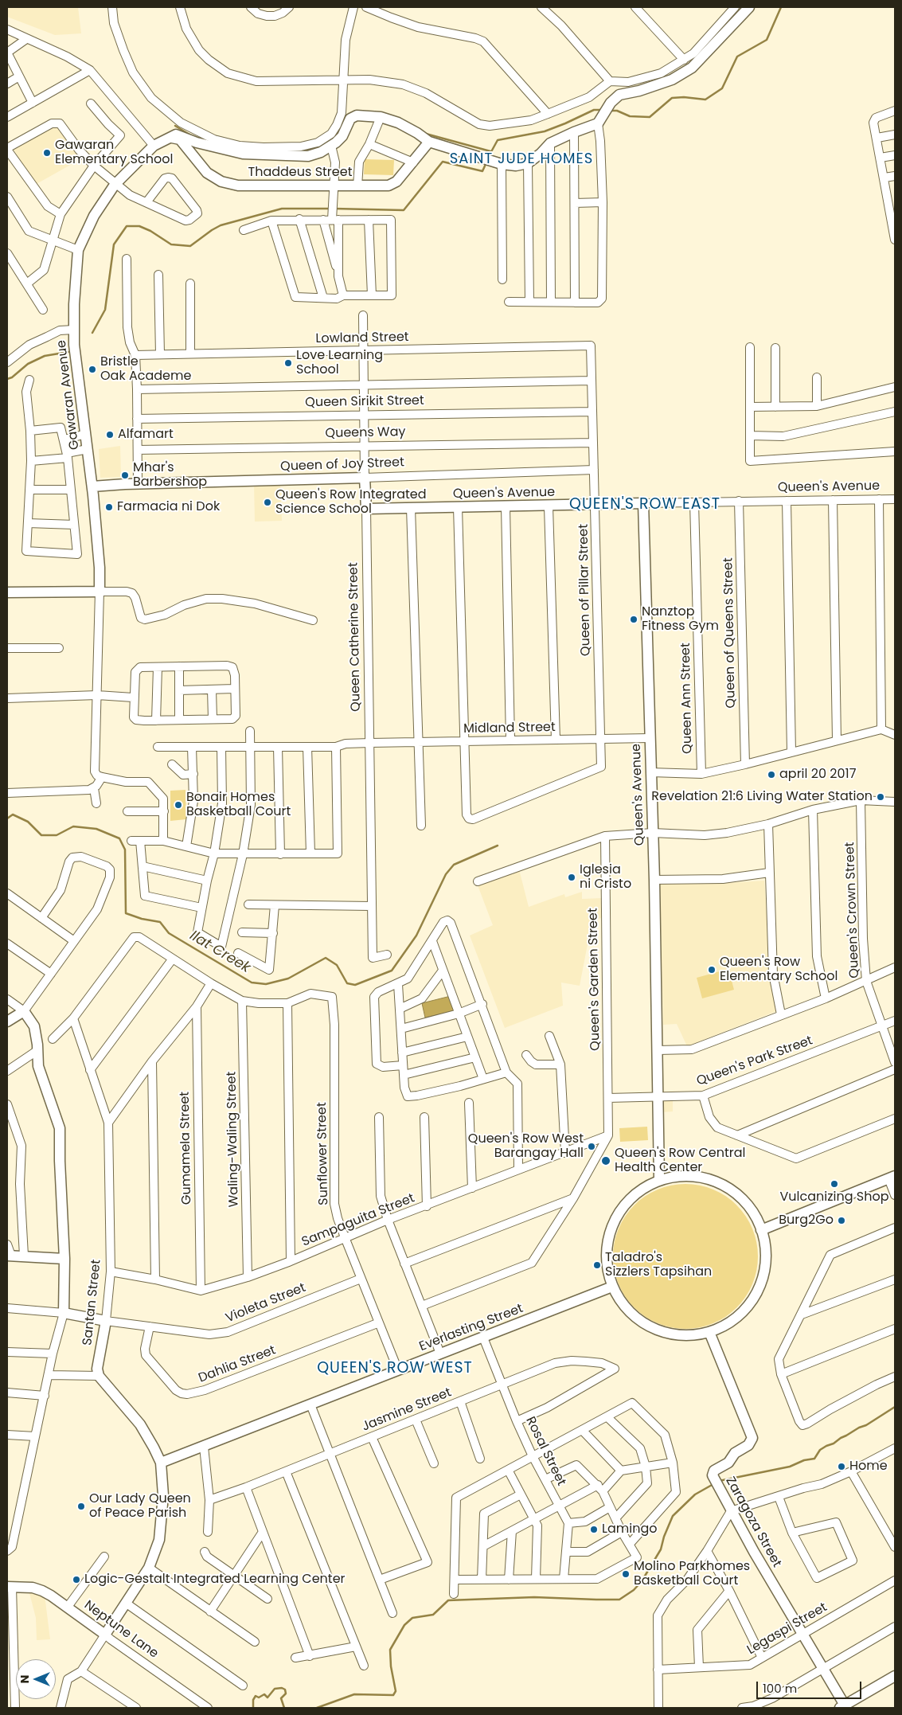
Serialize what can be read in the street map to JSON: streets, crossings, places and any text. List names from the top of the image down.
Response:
{
  "streets": {
    "street": [
      "Thaddeus Street",
      "Lowland Street",
      "Gawaran Avenue",
      "Queen Sirikit Street",
      "Queens Way",
      "Queen of Joy Street",
      "Queen's Avenue",
      "Queen of Pillar Street",
      "Queen of Queens Street",
      "Queen Catherine Street",
      "Queen Ann Street",
      "Midland Street",
      "Queen's Crown Street",
      "Queen's Garden Street",
      "Queen's Park Street",
      "Waling-Waling Street",
      "Gumamela Street",
      "Sunflower Street",
      "Sampaguita Street",
      "Santan Street",
      "Violeta Street",
      "Everlasting Street",
      "Dahlia Street",
      "Jasmine Street",
      "Rosal Street",
      "Zaragoza Street",
      "Legaspi Street",
      "Neptune Lane"
    ]
  },
  "crossings": [
    ["Thaddeus Street", "Gawaran Avenue"],
    ["Lowland Street", "Queen of Pillar Street"],
    ["Lowland Street", "Queen Catherine Street"],
    ["Gawaran Avenue", "Queen of Joy Street"],
    ["Queen Sirikit Street", "Queen of Pillar Street"],
    ["Queen Sirikit Street", "Queen Catherine Street"],
    ["Queens Way", "Queen of Pillar Street"],
    ["Queens Way", "Queen Catherine Street"],
    ["Queen of Joy Street", "Queen of Pillar Street"],
    ["Queen of Joy Street", "Queen Catherine Street"],
    ["Queen's Avenue", "Queen of Pillar Street"],
    ["Queen's Avenue", "Queen of Queens Street"],
    ["Queen's Avenue", "Queen Catherine Street"],
    ["Queen's Avenue", "Queen Ann Street"],
    ["Queen's Avenue", "Midland Street"],
    ["Queen's Avenue", "Queen's Park Street"],
    ["Queen of Pillar Street", "Midland Street"],
    ["Queen Catherine Street", "Midland Street"],
    ["Queen's Crown Street", "Queen's Park Street"],
    ["Queen's Garden Street", "Queen's Park Street"],
    ["Queen's Garden Street", "Sampaguita Street"],
    ["Waling-Waling Street", "Sampaguita Street"],
    ["Gumamela Street", "Sampaguita Street"],
    ["Sunflower Street", "Sampaguita Street"],
    ["Sunflower Street", "Violeta Street"],
    ["Sunflower Street", "Everlasting Street"],
    ["Sunflower Street", "Dahlia Street"],
    ["Sampaguita Street", "Santan Street"],
    ["Santan Street", "Violeta Street"],
    ["Violeta Street", "Dahlia Street"],
    ["Everlasting Street", "Rosal Street"],
    ["Jasmine Street", "Rosal Street"],
    ["Zaragoza Street", "Legaspi Street"]
  ],
  "districts": ["SAINT JUDE HOMES", "QUEEN'S ROW EAST", "QUEEN'S ROW WEST"],
  "water": ["Ilat Creek"],
  "places": [
    "Gawaran Elementary School",
    "Love Learning School",
    "Bristle Oak Academe",
    "Alfamart",
    "Mhar's Barbershop",
    "Queen's Row Integrated Science School",
    "Farmacia ni Dok",
    "Nanztop Fitness Gym",
    "april 20 2017",
    "Revelation 21:6 Living Water Station",
    "Bonair Homes Basketball Court",
    "Iglesia ni Cristo",
    "Queen's Row Elementary School",
    "Queen's Row West Barangay Hall",
    "Queen's Row Central Health Center",
    "Vulcanizing Shop",
    "Burg2Go",
    "Taladro's Sizzlers Tapsihan",
    "Home",
    "Our Lady Queen of Peace Parish",
    "Lamingo",
    "Molino Parkhomes Basketball Court",
    "Logic-Gestalt Integrated Learning Center"
  ],
  "scale_bar": "100 m",
  "north": "left"
}
